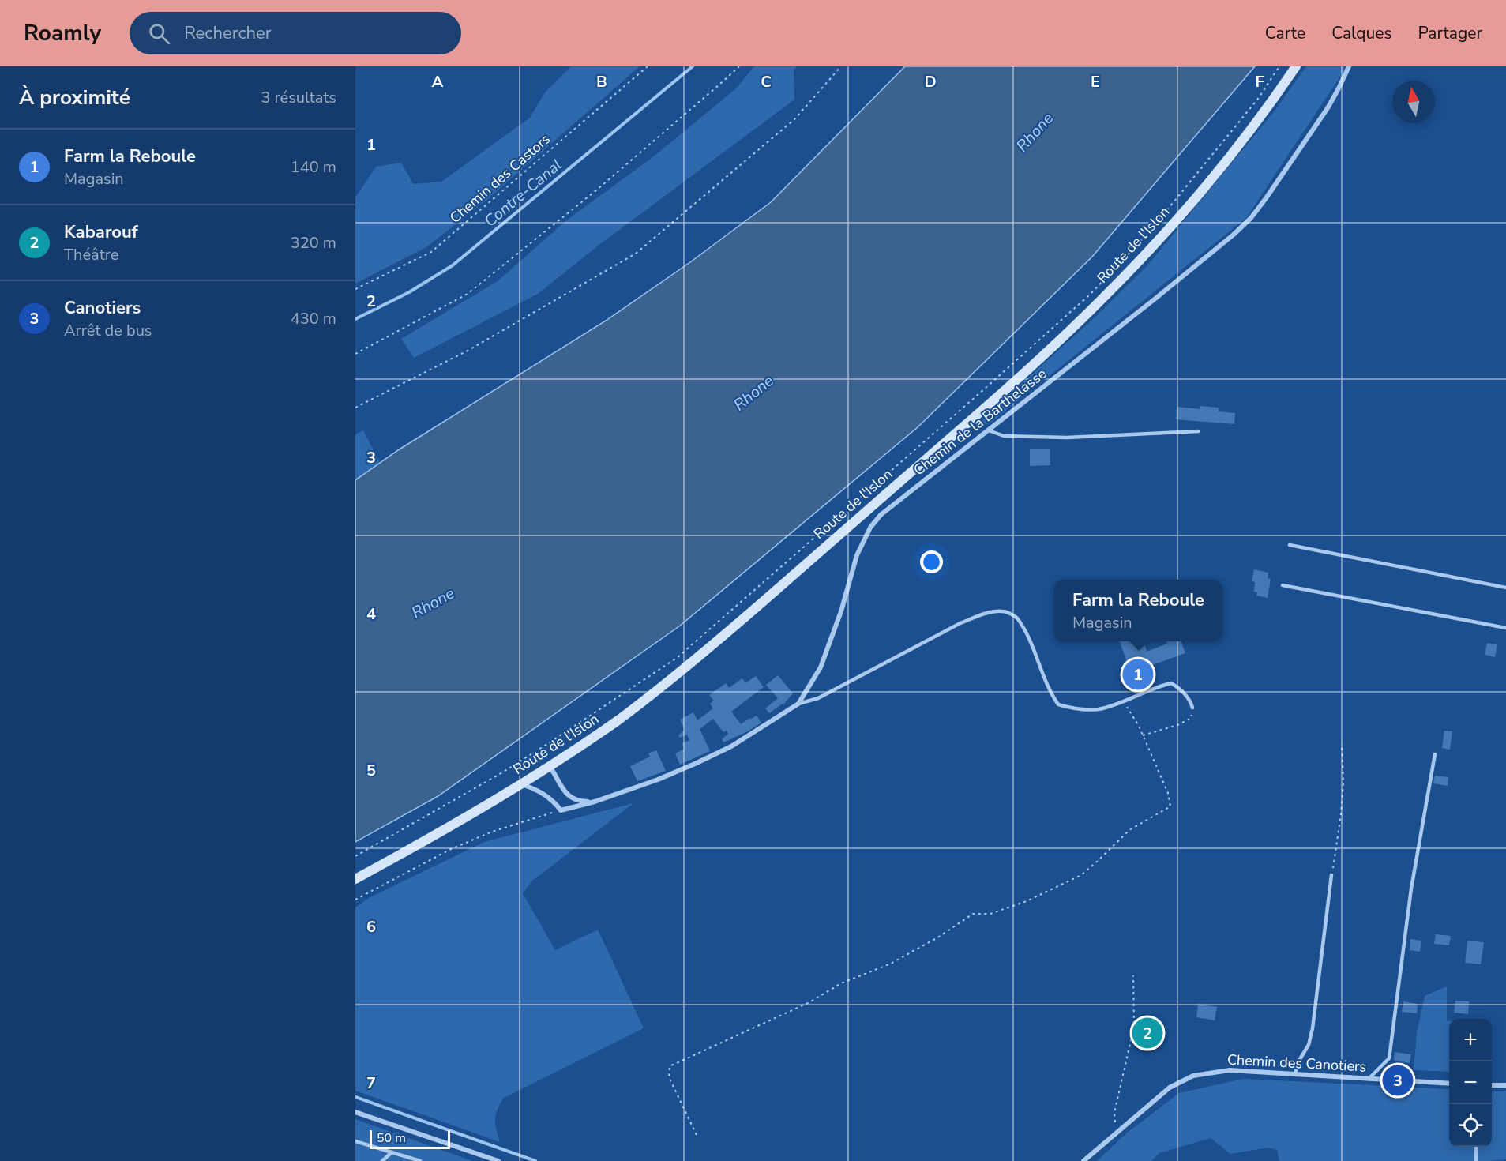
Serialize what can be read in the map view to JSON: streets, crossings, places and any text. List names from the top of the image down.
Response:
{
  "streets": {
    "street": ["Route de l'Islon", "Chemin de la Barthelasse", "Chemin des Canotiers"],
    "path": ["Chemin des Castors"]
  },
  "water": ["Rhone", "Contre-Canal"],
  "scale_bar": "50 m",
  "north": "top",
  "page": {
    "header": "Roamly",
    "search": "Rechercher",
    "nav": ["Carte", "Calques", "Partager"],
    "heading": ["À proximité", "3 résultats"],
    "list": [
      {
        "mark": "1",
        "name": "Farm la Reboule",
        "note": "Magasin",
        "value": "140 m"
      },
      {
        "mark": "2",
        "name": "Kabarouf",
        "note": "Théâtre",
        "value": "320 m"
      },
      {
        "mark": "3",
        "name": "Canotiers",
        "note": "Arrêt de bus",
        "value": "430 m"
      }
    ],
    "popup": ["Farm la Reboule", "Magasin"],
    "pins": ["1", "2", "3"],
    "map_buttons": ["+", "−"],
    "scale": "50 m"
  },
  "grid": {
    "columns": [
      "A",
      "B",
      "C",
      "D",
      "E",
      "F"
    ],
    "rows": [
      "1",
      "2",
      "3",
      "4",
      "5",
      "6",
      "7"
    ]
  }
}
